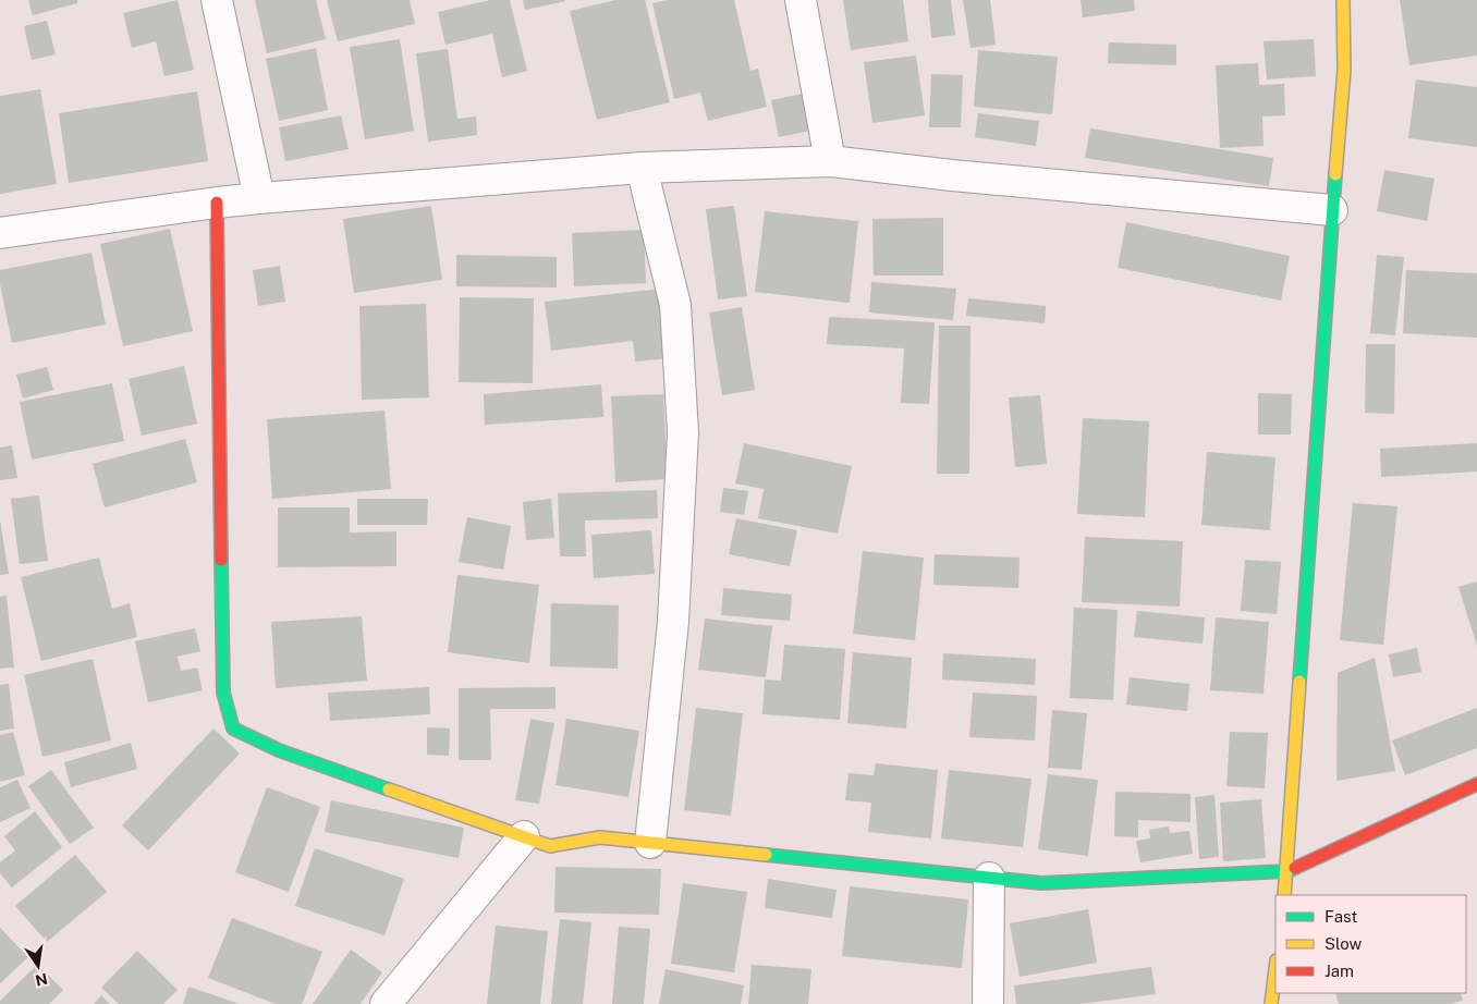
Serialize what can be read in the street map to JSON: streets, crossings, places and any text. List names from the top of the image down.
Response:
{
  "legend": ["Fast", "Slow", "Jam"],
  "north": "bottom"
}
